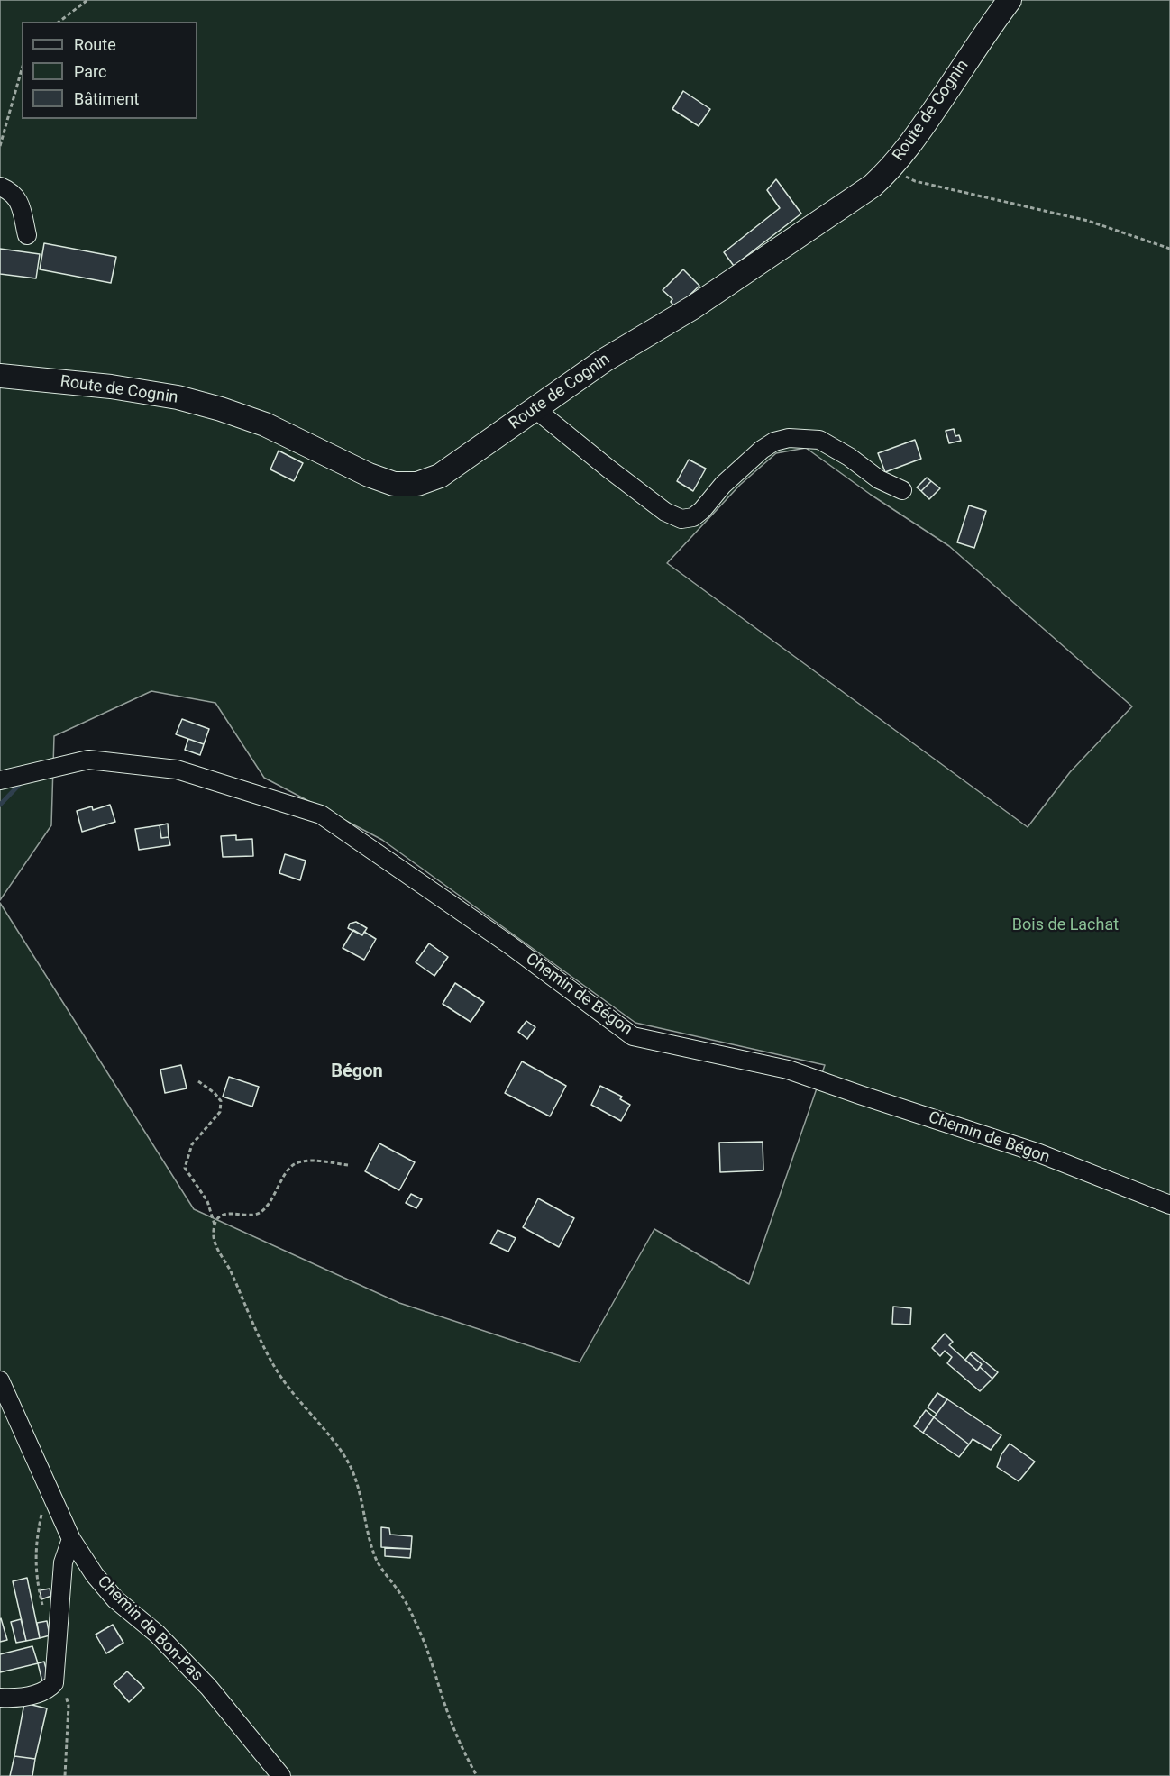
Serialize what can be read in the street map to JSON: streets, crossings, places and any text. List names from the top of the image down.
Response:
{
  "streets": {
    "main road": ["Route de Cognin"],
    "street": ["Chemin de Bégon", "Chemin de Bon-Pas"]
  },
  "districts": ["Bégon"],
  "parks": ["Bois de Lachat"],
  "legend": ["Route", "Parc", "Bâtiment"]
}
